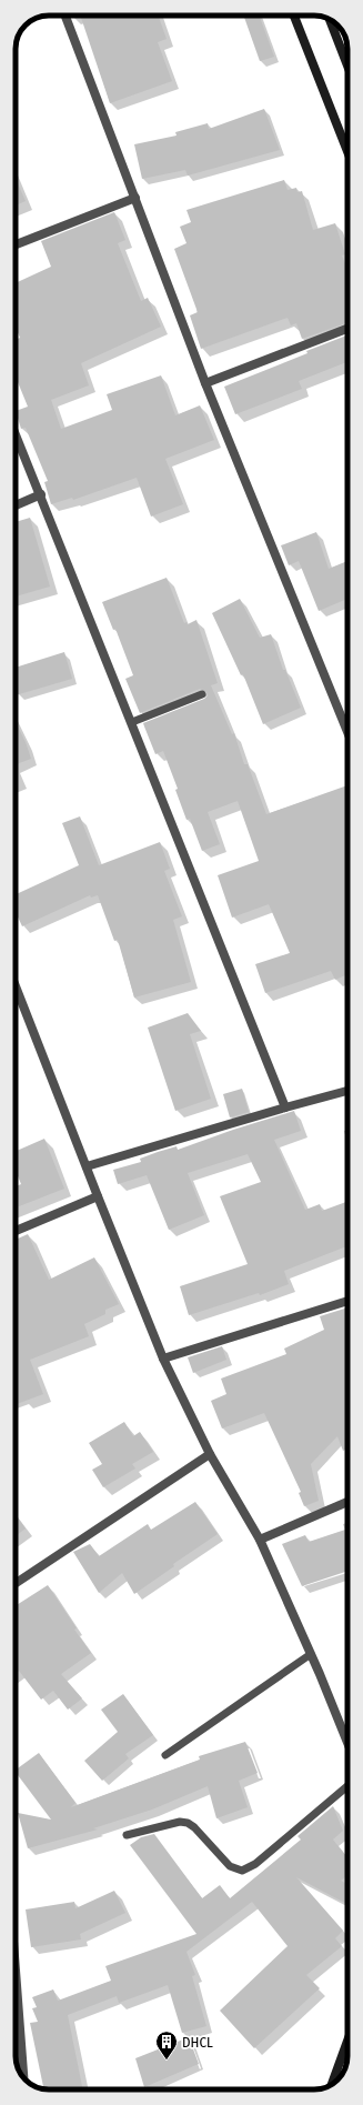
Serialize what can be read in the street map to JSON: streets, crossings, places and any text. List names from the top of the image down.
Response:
{
  "places": {
    "building": ["DHCL"]
  }
}
